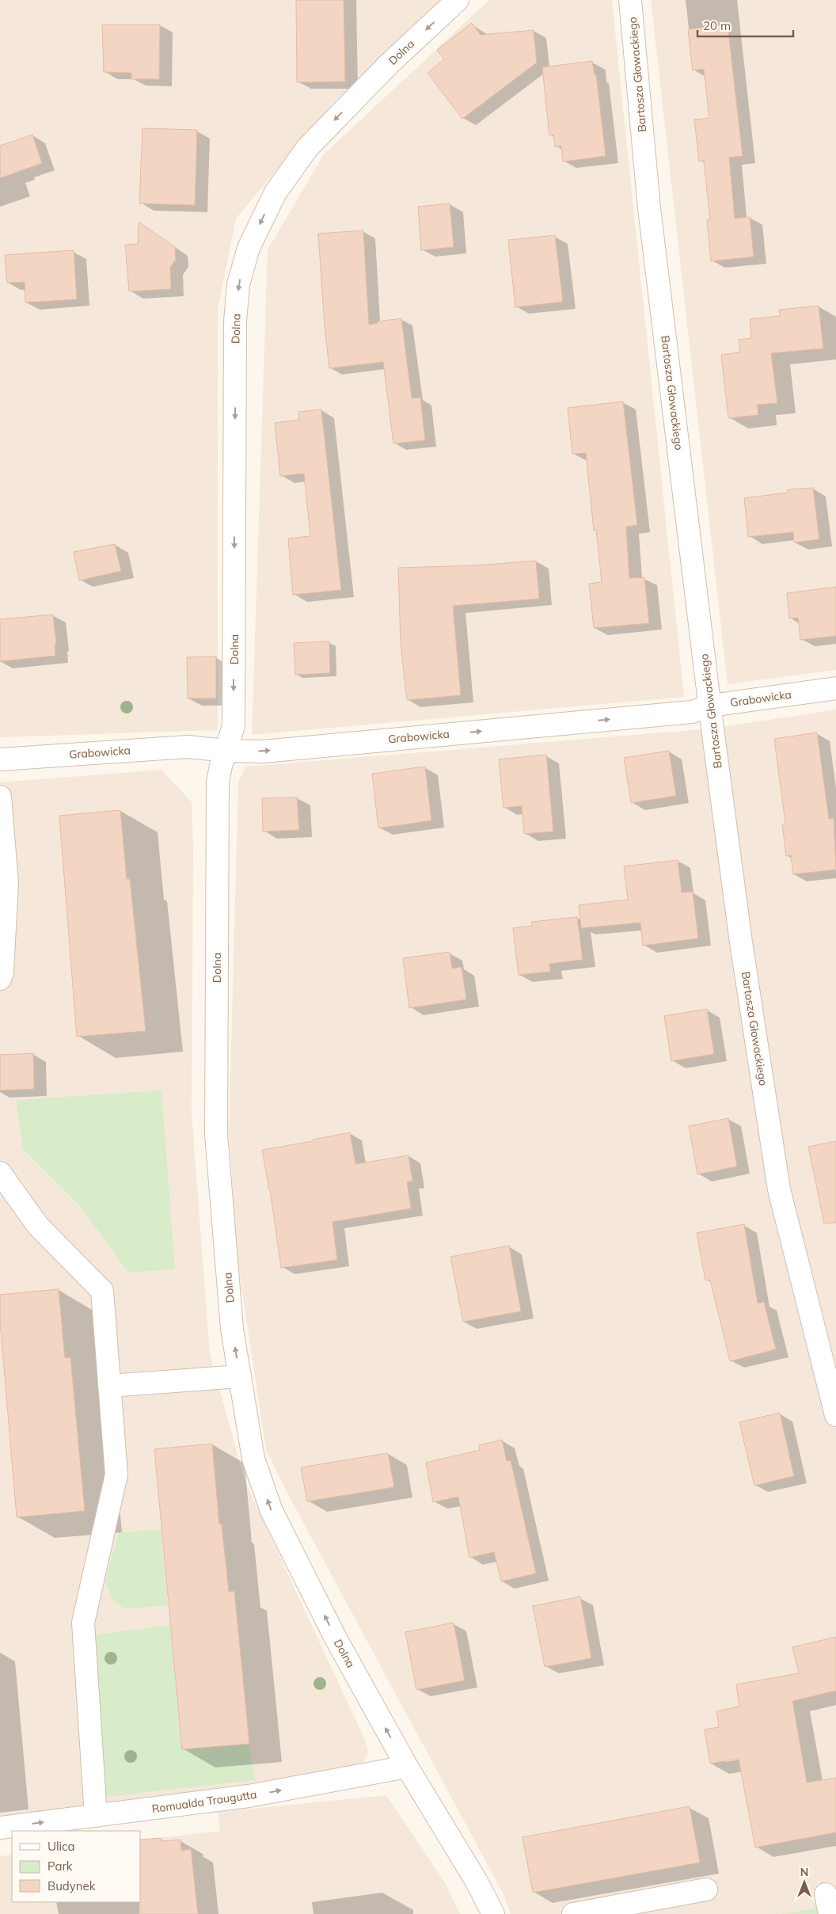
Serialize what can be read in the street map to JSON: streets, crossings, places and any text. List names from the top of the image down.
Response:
{
  "streets": {
    "street": [
      "Dolna",
      "Bartosza Głowackiego",
      "Grabowicka",
      "Romualda Traugutta"
    ]
  },
  "crossings": [
    ["Dolna", "Grabowicka"],
    ["Dolna", "Romualda Traugutta"],
    ["Bartosza Głowackiego", "Grabowicka"]
  ],
  "one_way": ["Grabowicka", "Romualda Traugutta"],
  "legend": ["Ulica", "Park", "Budynek"],
  "scale_bar": "20 m",
  "north": "top"
}
